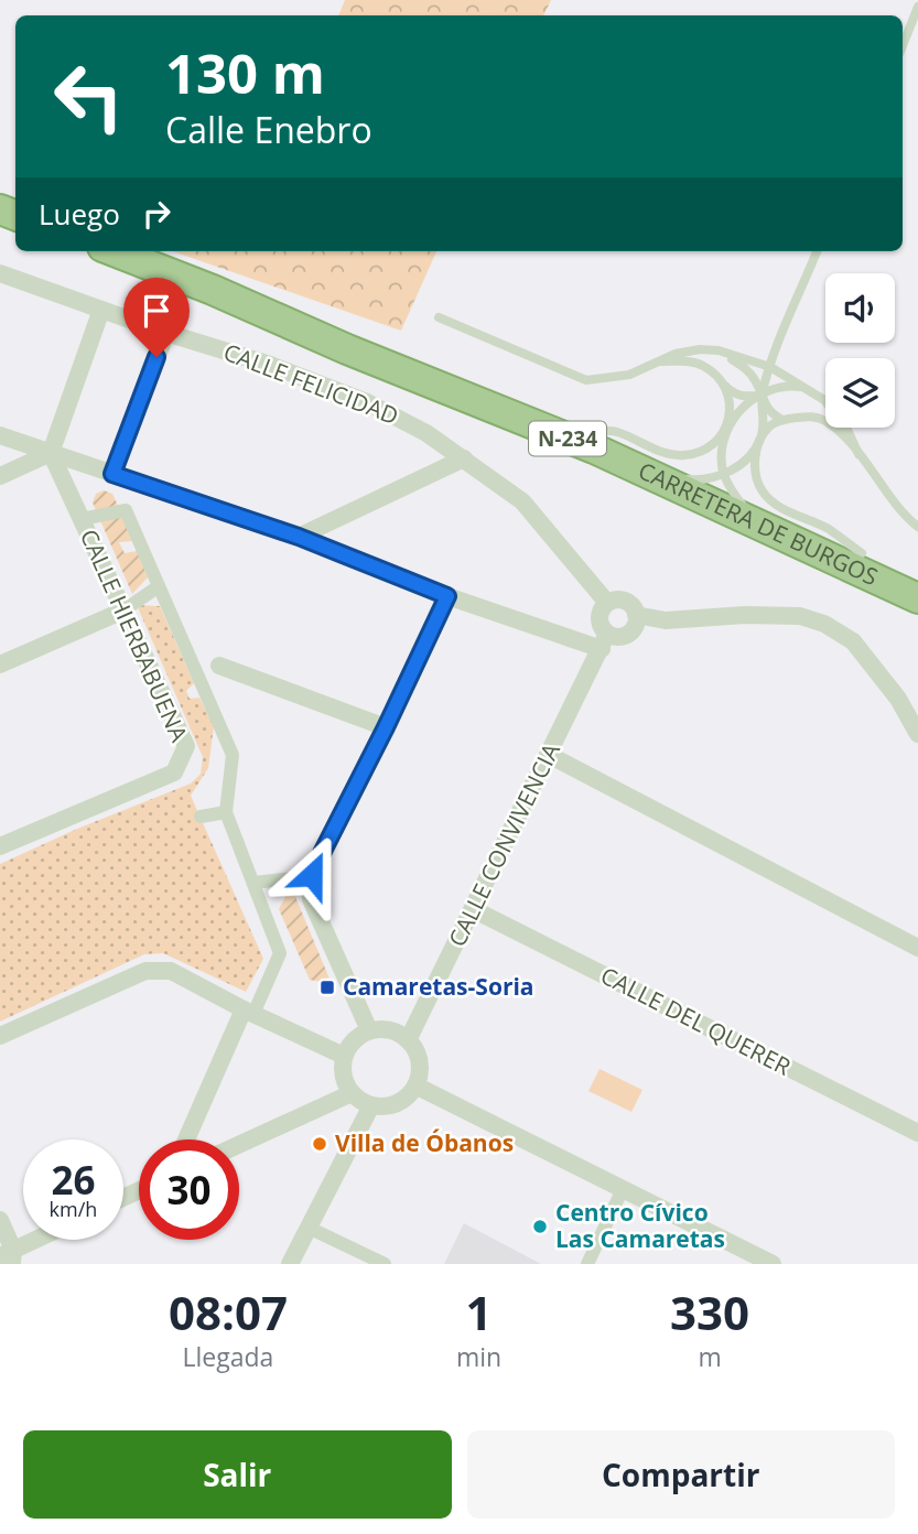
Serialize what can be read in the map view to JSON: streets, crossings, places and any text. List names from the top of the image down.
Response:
{
  "streets": {
    "highway": ["N-234", "CARRETERA DE BURGOS"],
    "street": [
      "CALLE FELICIDAD",
      "CALLE HIERBABUENA",
      "CALLE CONVIVENCIA",
      "CALLE DEL QUERER"
    ]
  },
  "crossings": [
    ["CALLE FELICIDAD", "CALLE CONVIVENCIA"],
    ["CALLE CONVIVENCIA", "CALLE DEL QUERER"]
  ],
  "places": {
    "transit": ["Camaretas-Soria"],
    "other": ["Villa de Óbanos", "Centro Cívico Las Camaretas"]
  },
  "page": {
    "turn": ["130 m", "Calle Enebro"],
    "then": "Luego",
    "speed": "26 km/h",
    "limit": "30",
    "eta": [
      "08:07",
      "Llegada",
      "1",
      "min",
      "330",
      "m"
    ],
    "buttons": ["Salir", "Compartir"]
  }
}
